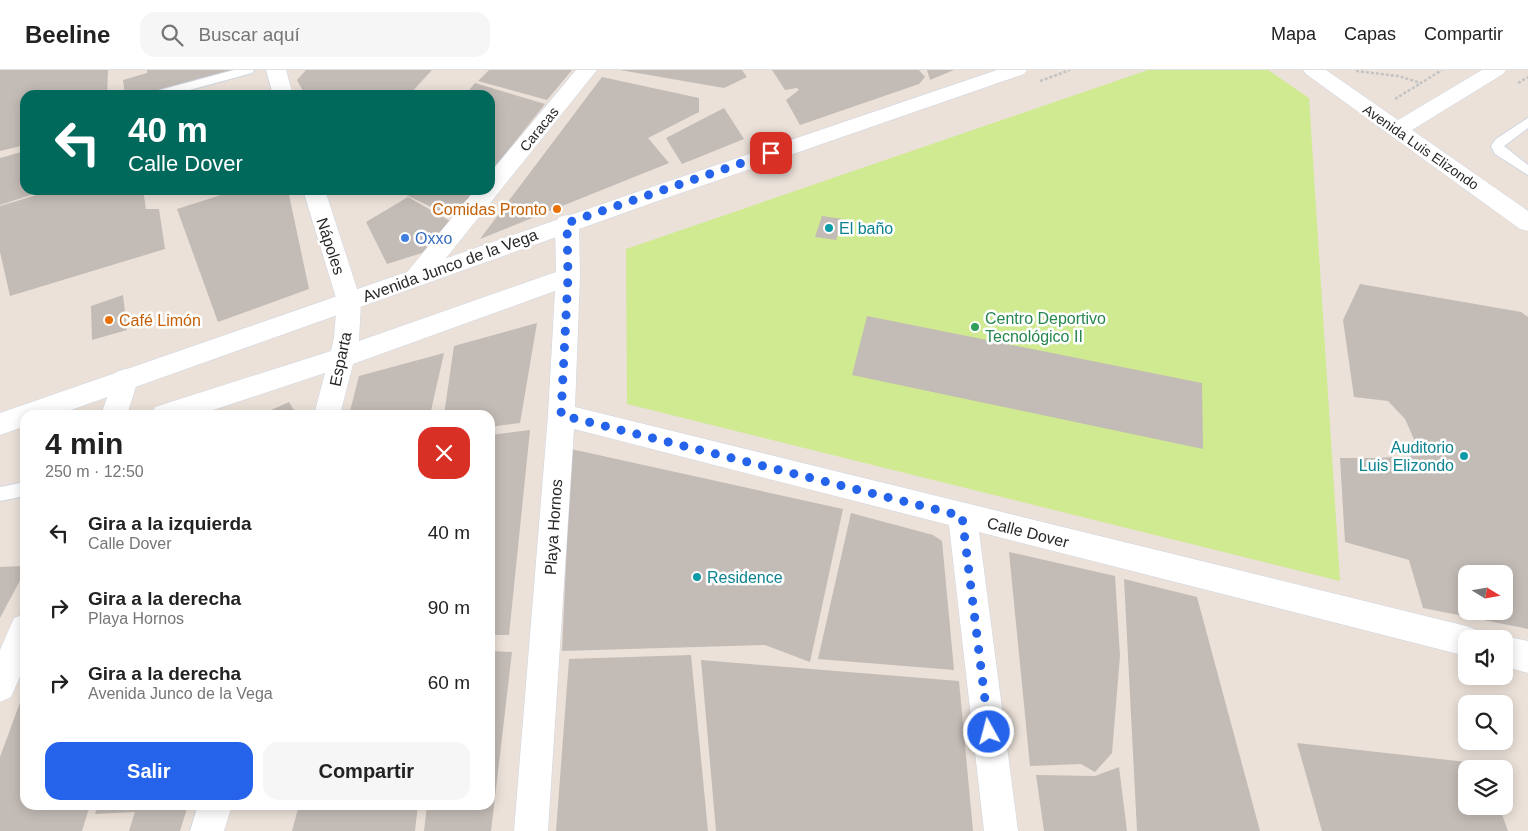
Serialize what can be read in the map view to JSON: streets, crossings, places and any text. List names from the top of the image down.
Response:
{
  "streets": {
    "street": [
      "Caracas",
      "Avenida Luis Elizondo",
      "Nápoles",
      "Avenida Junco de la Vega",
      "Esparta",
      "Playa Hornos",
      "Calle Dover"
    ]
  },
  "crossings": [
    ["Caracas", "Avenida Junco de la Vega"],
    ["Nápoles", "Avenida Junco de la Vega"],
    ["Nápoles", "Esparta"],
    ["Avenida Junco de la Vega", "Esparta"],
    ["Avenida Junco de la Vega", "Playa Hornos"],
    ["Playa Hornos", "Calle Dover"]
  ],
  "places": [
    "Comidas Pronto",
    "El baño",
    "Oxxo",
    "Café Limón",
    "Centro Deportivo Tecnológico II",
    "Auditorio Luis Elizondo",
    "Residence"
  ],
  "north": "right",
  "page": {
    "header": "Beeline",
    "search": "Buscar aquí",
    "nav": ["Mapa", "Capas", "Compartir"],
    "turn": ["40 m", "Calle Dover"],
    "heading": ["4 min", "250 m · 12:50"],
    "list": [
      {
        "name": "Gira a la izquierda",
        "note": "Calle Dover",
        "value": "40 m"
      },
      {
        "name": "Gira a la derecha",
        "note": "Playa Hornos",
        "value": "90 m"
      },
      {
        "name": "Gira a la derecha",
        "note": "Avenida Junco de la Vega",
        "value": "60 m"
      }
    ],
    "buttons": ["Salir", "Compartir"]
  }
}
